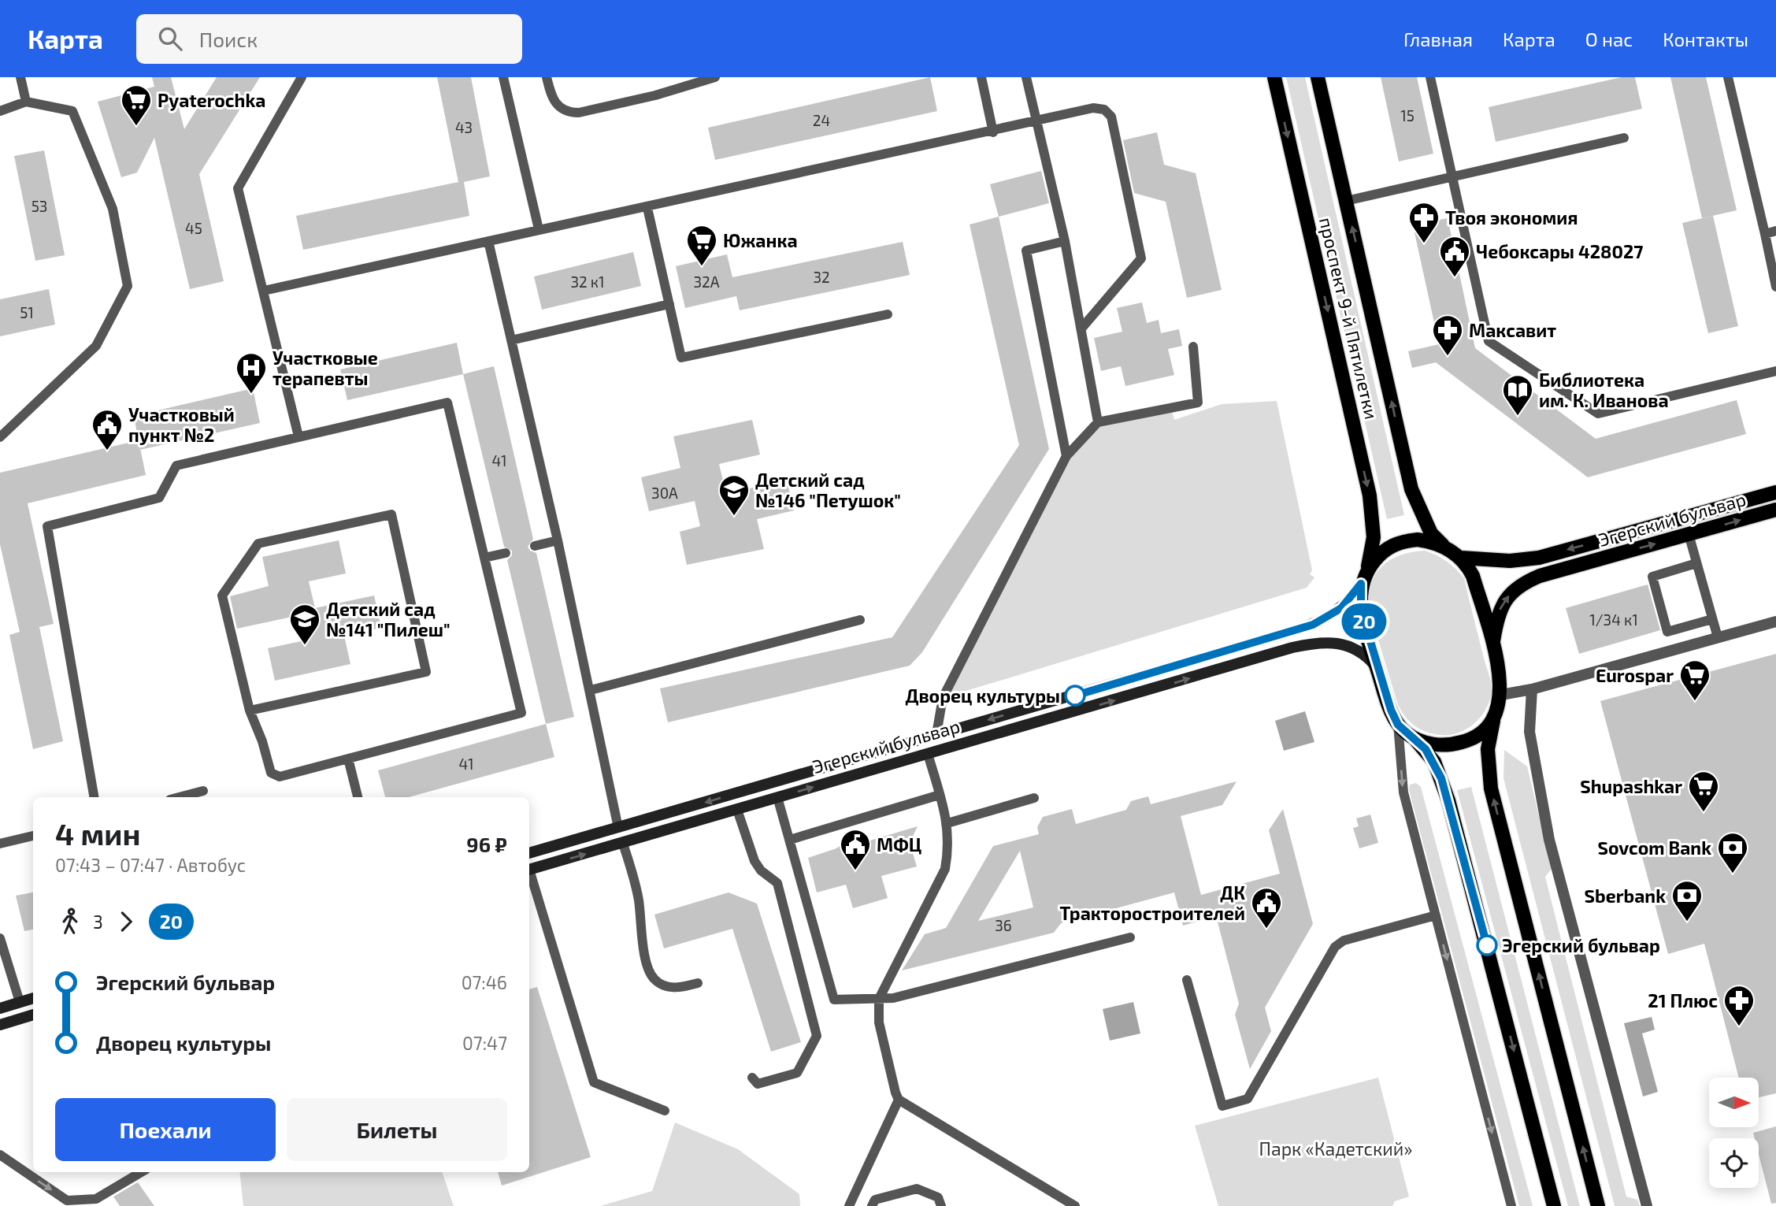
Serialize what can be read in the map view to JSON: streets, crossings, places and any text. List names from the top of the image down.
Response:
{
  "streets": {
    "main road": ["проспект 9-й Пятилетки", "Эгерский бульвар"]
  },
  "crossings": [
    ["проспект 9-й Пятилетки", "Эгерский бульвар"]
  ],
  "parks": ["Парк «Кадетский»"],
  "places": {
    "supermarket": [
      "Pyaterochka",
      "Южанка",
      "Eurospar",
      "Shupashkar"
    ],
    "pharmacy": ["Твоя экономия", "Максавит", "21 Плюс"],
    "public building": [
      "Чебоксары 428027",
      "Участковый пункт №2",
      "МФЦ",
      "ДК Тракторостроителей"
    ],
    "hospital": ["Участковые терапевты"],
    "library": ["Библиотека им. К. Иванова"],
    "school or university": ["Детский сад №146 \"Петушок\"", "Детский сад №141 \"Пилеш\""],
    "other": ["Дворец культуры", "Эгерский бульвар"],
    "bank": ["Sovcom Bank", "Sberbank"]
  },
  "lines": ["bus line 20"],
  "house_numbers": [
    "15",
    "24",
    "43",
    "53",
    "45",
    "32",
    "32 к1",
    "32А",
    "51",
    "41",
    "30А",
    "1/34 к1",
    "41",
    "36"
  ],
  "north": "right",
  "page": {
    "header": "Карта",
    "search": "Поиск",
    "nav": [
      "Главная",
      "Карта",
      "О нас",
      "Контакты"
    ],
    "on_map": "20",
    "heading": ["4 мин", "07:43 – 07:47 · Автобус", "96 ₽"],
    "legs": ["3", "20"],
    "list": [
      {
        "name": "Эгерский бульвар",
        "value": "07:46"
      },
      {
        "name": "Дворец культуры",
        "value": "07:47"
      }
    ],
    "buttons": ["Поехали", "Билеты"]
  }
}
